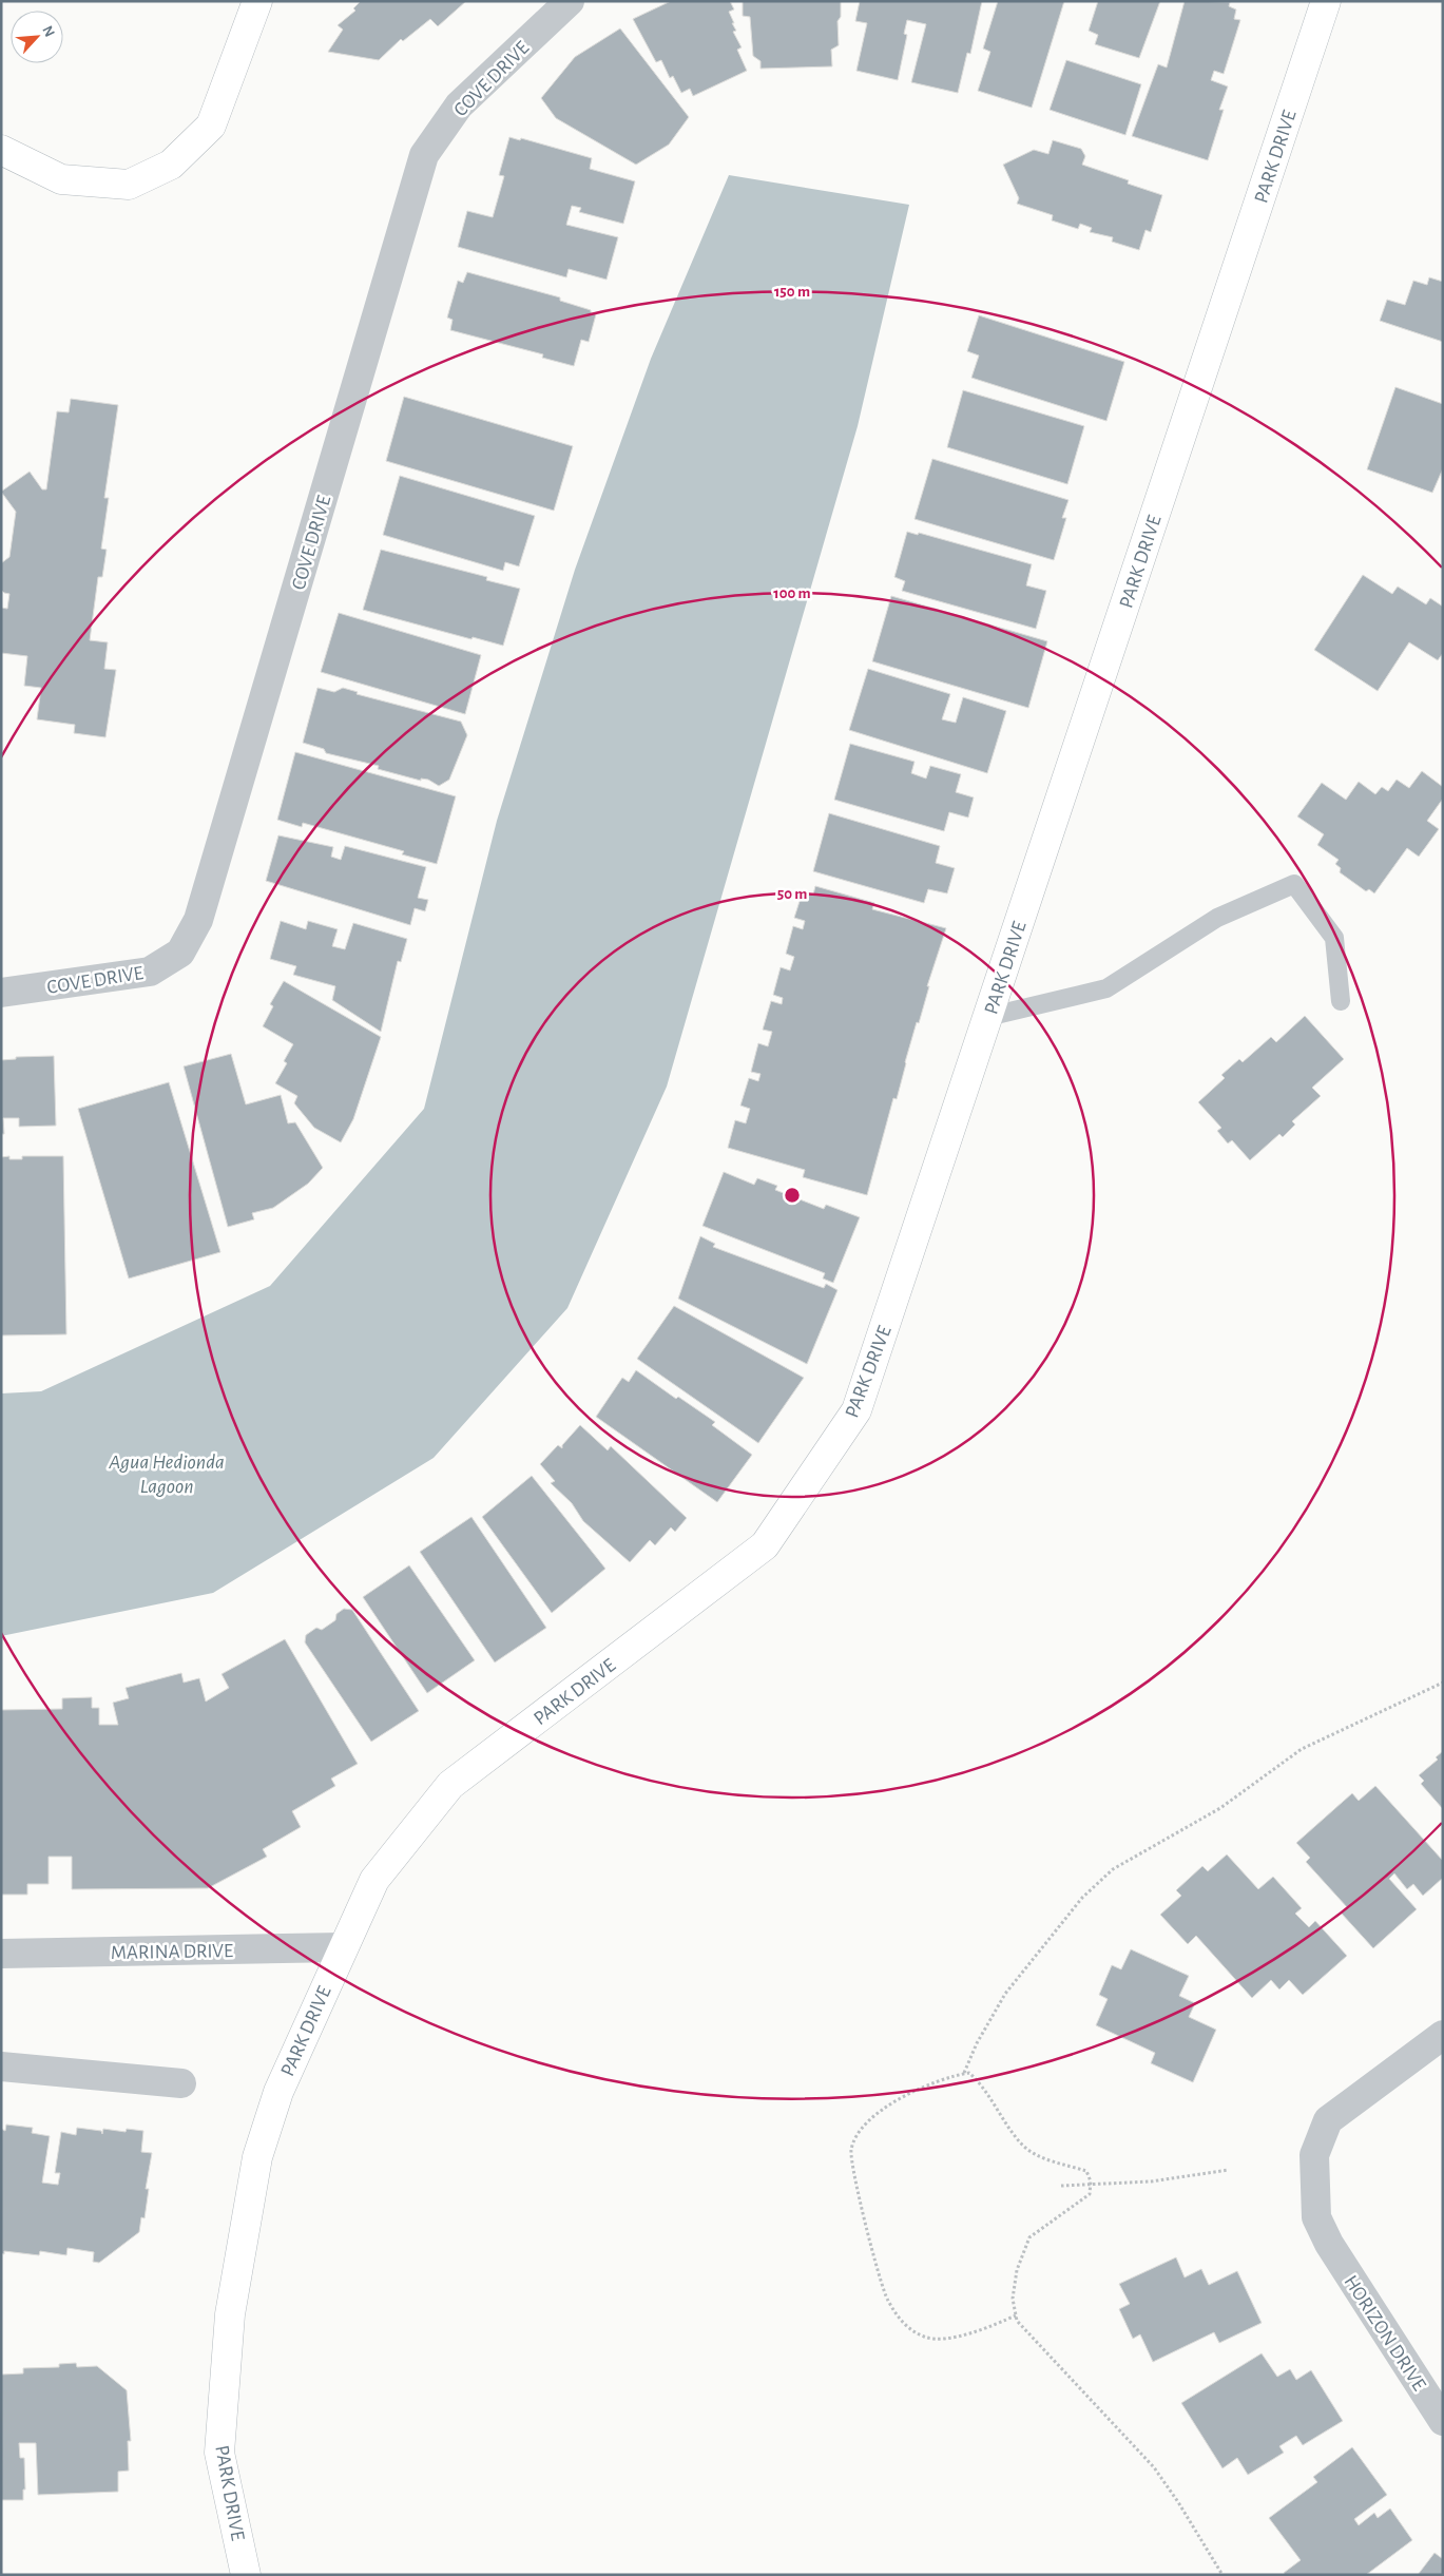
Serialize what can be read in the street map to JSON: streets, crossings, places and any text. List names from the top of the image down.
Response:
{
  "streets": {
    "street": [
      "COVE DRIVE",
      "PARK DRIVE",
      "MARINA DRIVE",
      "HORIZON DRIVE"
    ]
  },
  "crossings": [
    ["PARK DRIVE", "MARINA DRIVE"]
  ],
  "water": ["Agua Hedionda Lagoon"],
  "north": "top right",
  "rings": ["150 m", "100 m", "50 m"]
}
